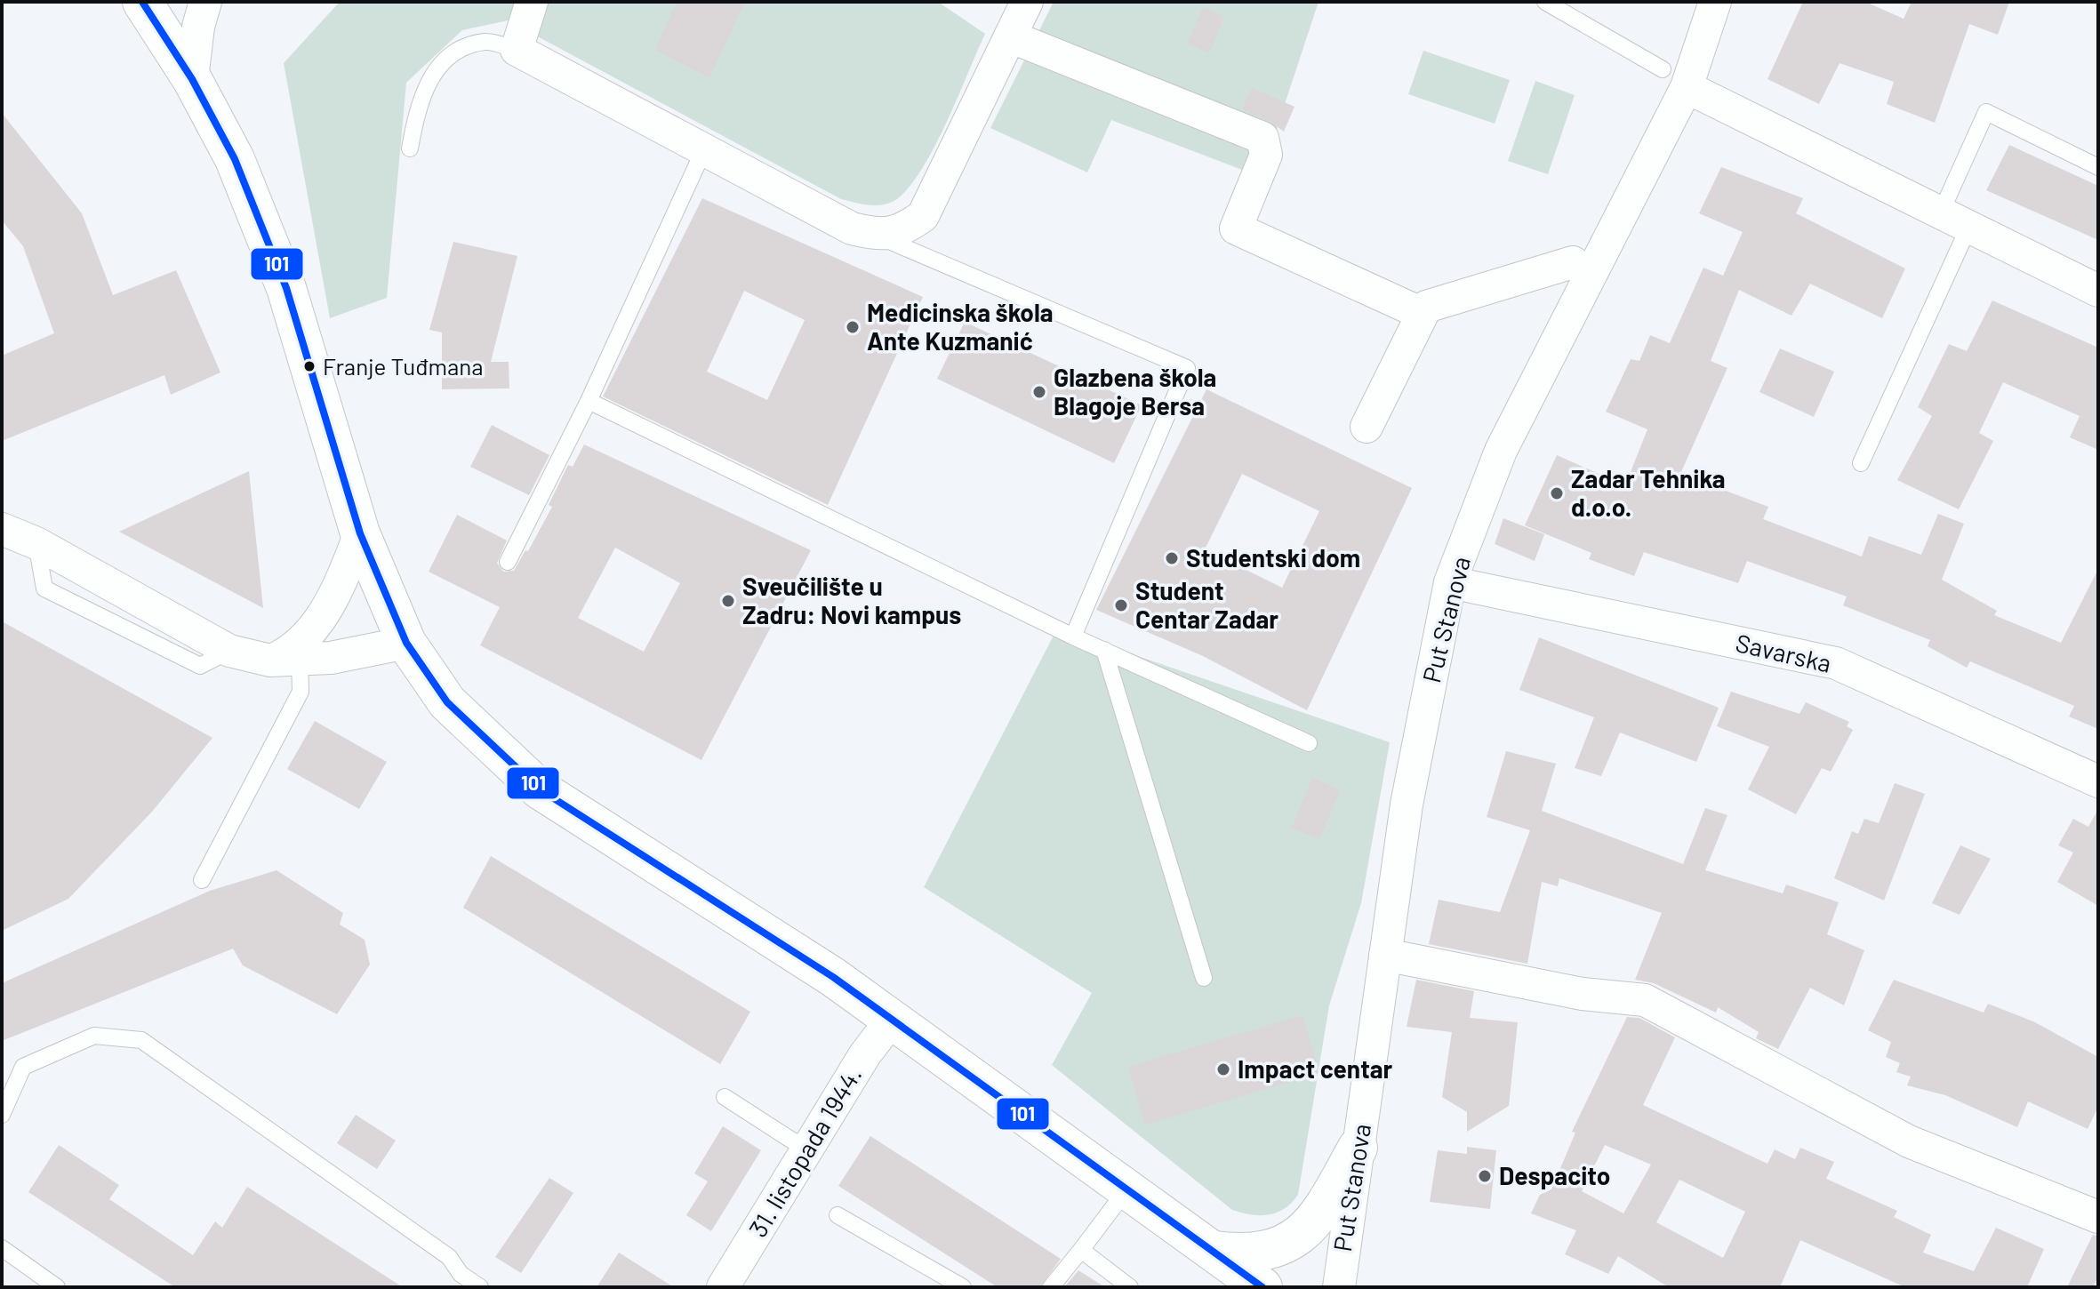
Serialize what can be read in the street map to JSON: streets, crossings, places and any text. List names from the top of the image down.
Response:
{
  "streets": {
    "street": ["Put Stanova", "Savarska", "31. listopada 1944."]
  },
  "crossings": [
    ["Put Stanova", "Savarska"]
  ],
  "places": [
    "Medicinska škola Ante Kuzmanić",
    "Franje Tuđmana",
    "Glazbena škola Blagoje Bersa",
    "Zadar Tehnika d.o.o.",
    "Studentski dom",
    "Sveučilište u Zadru: Novi kampus",
    "Student Centar Zadar",
    "Impact centar",
    "Despacito"
  ],
  "lines": ["transit line 101"]
}
